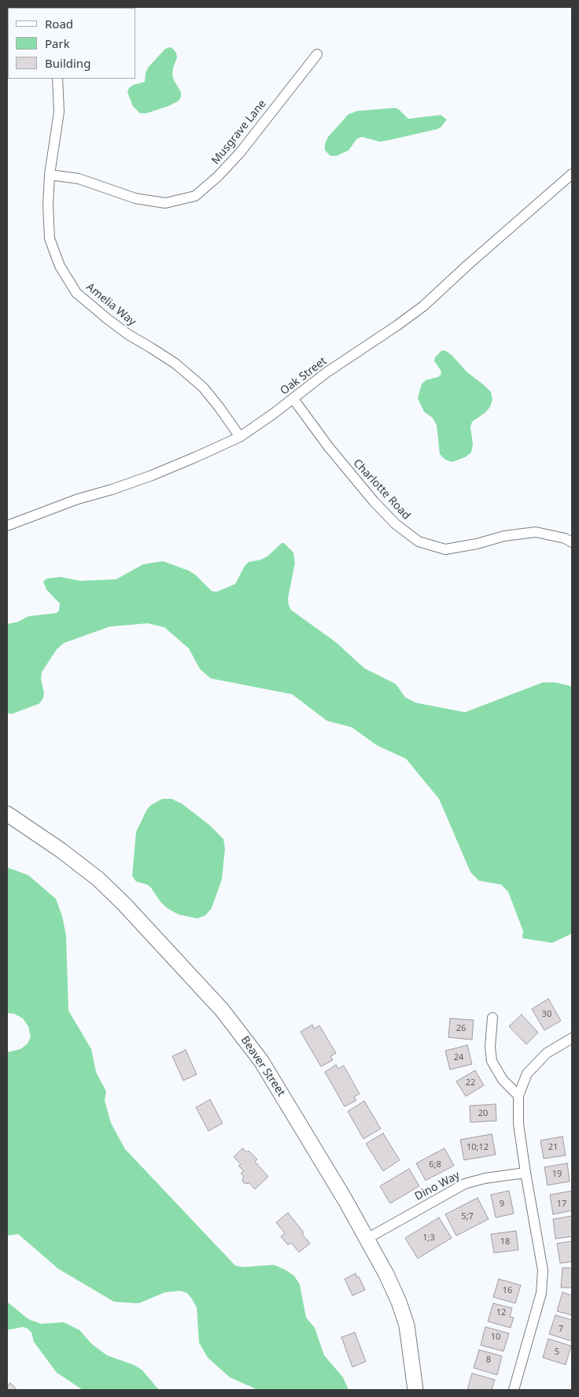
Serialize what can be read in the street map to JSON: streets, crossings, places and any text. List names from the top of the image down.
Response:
{
  "streets": {
    "street": [
      "Musgrave Lane",
      "Amelia Way",
      "Oak Street",
      "Charlotte Road",
      "Beaver Street",
      "Dino Way"
    ]
  },
  "crossings": [
    ["Musgrave Lane", "Amelia Way"],
    ["Amelia Way", "Oak Street"],
    ["Oak Street", "Charlotte Road"],
    ["Beaver Street", "Dino Way"]
  ],
  "house_numbers": [
    "30",
    "26",
    "24",
    "22",
    "20",
    "10;12",
    "21",
    "6;8",
    "19",
    "9",
    "17",
    "5;7",
    "1;3",
    "18",
    "16",
    "12",
    "7",
    "10",
    "5",
    "8"
  ],
  "legend": ["Road", "Park", "Building"]
}
